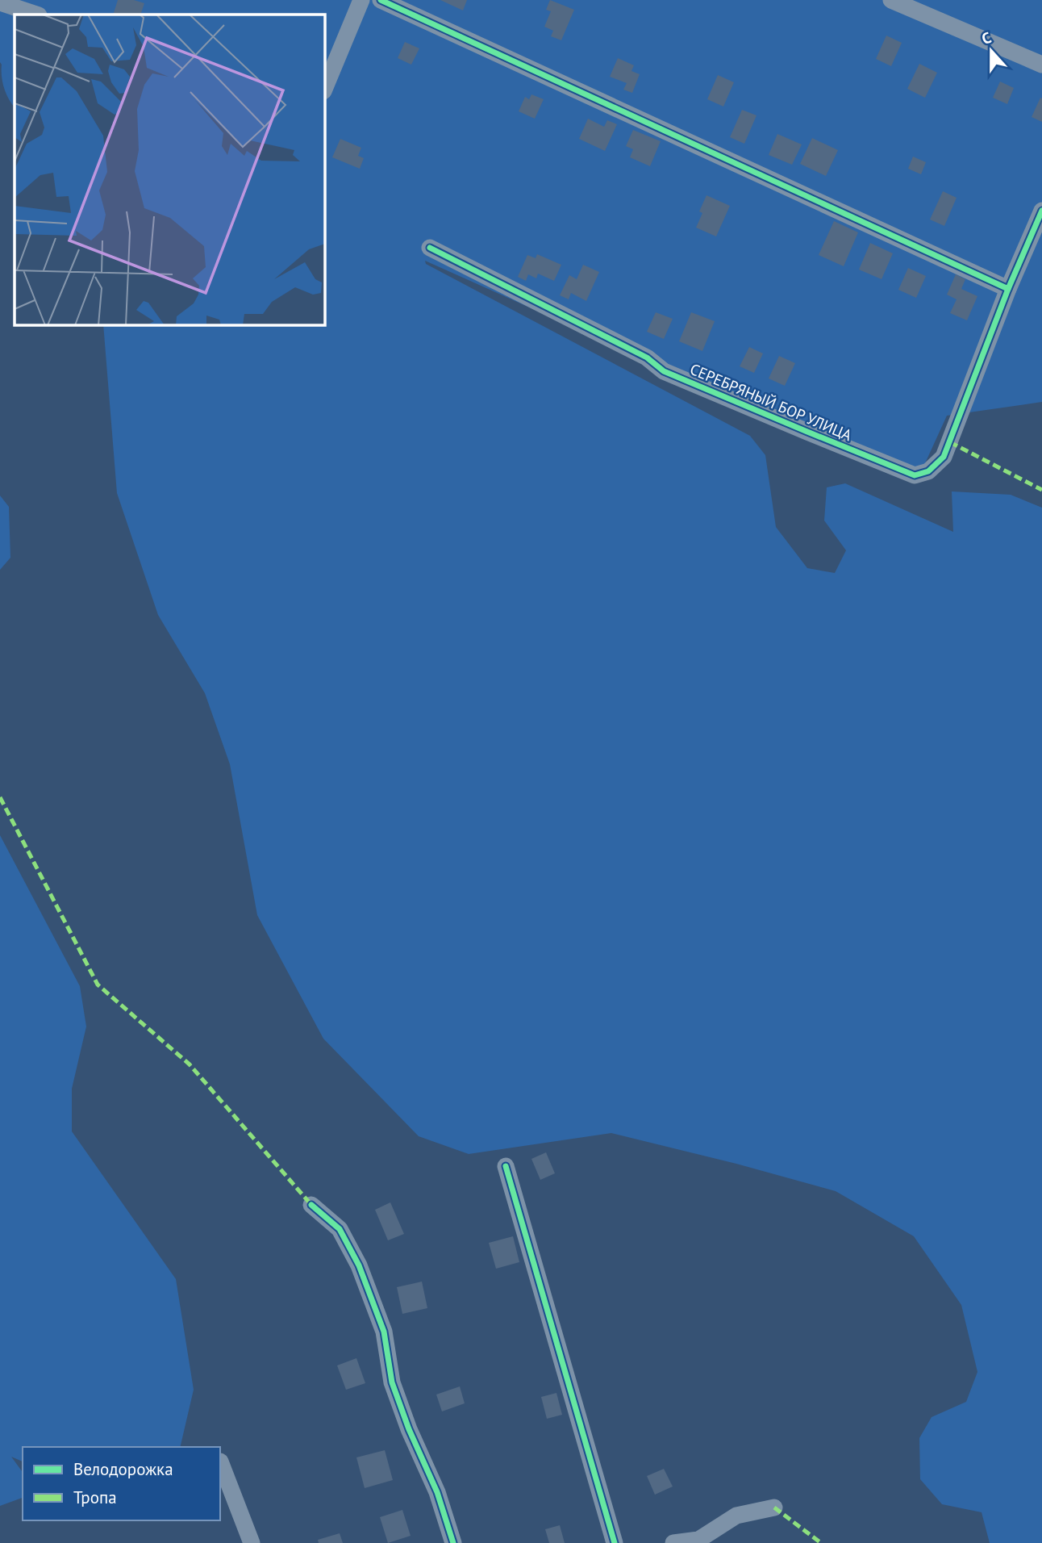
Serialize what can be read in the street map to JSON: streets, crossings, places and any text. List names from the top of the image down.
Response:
{
  "streets": {
    "street": ["СЕРЕБРЯНЫЙ БОР УЛИЦА"]
  },
  "legend": ["Велодорожка", "Тропа"],
  "north": "top"
}
